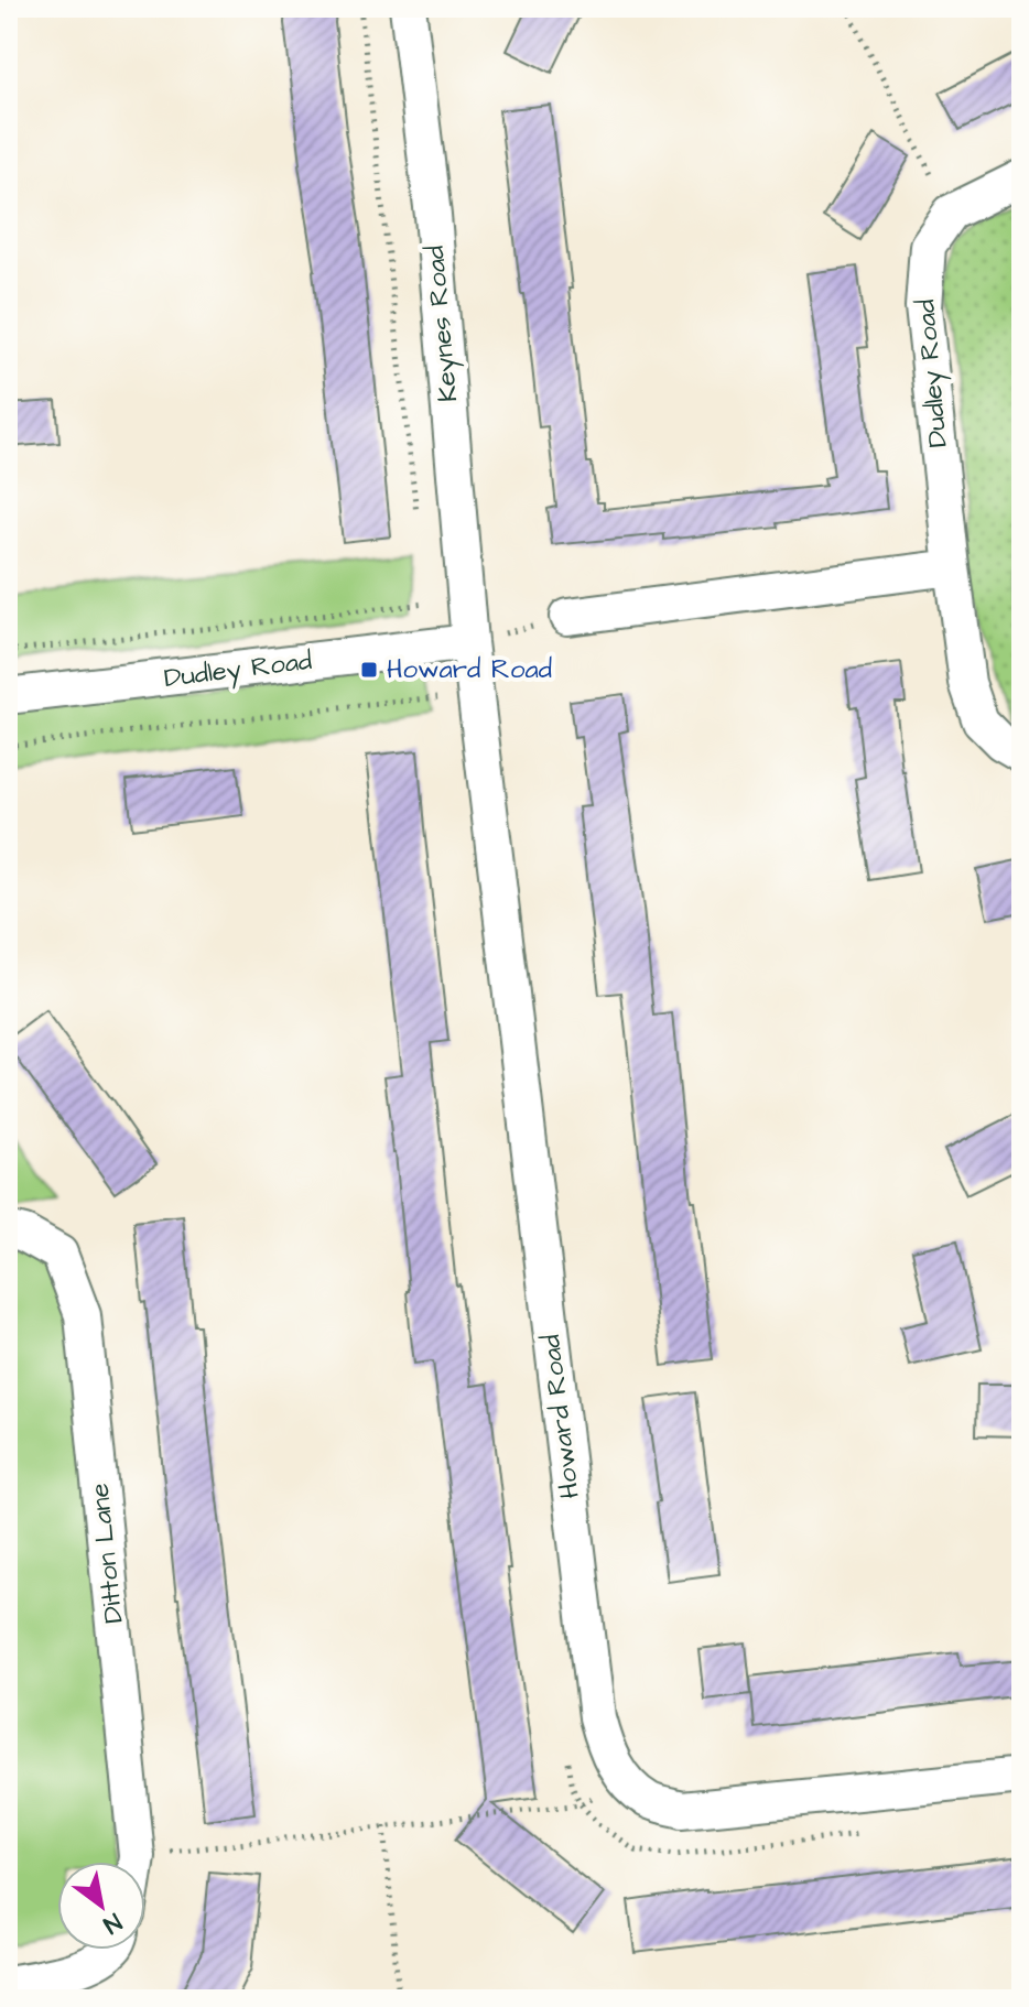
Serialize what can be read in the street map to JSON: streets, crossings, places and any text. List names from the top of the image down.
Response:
{
  "streets": {
    "street": [
      "Keynes Road",
      "Dudley Road",
      "Howard Road",
      "Ditton Lane"
    ]
  },
  "crossings": [
    ["Keynes Road", "Dudley Road"],
    ["Keynes Road", "Howard Road"],
    ["Dudley Road", "Howard Road"]
  ],
  "places": {
    "transit": ["Howard Road"]
  },
  "north": "bottom right"
}
